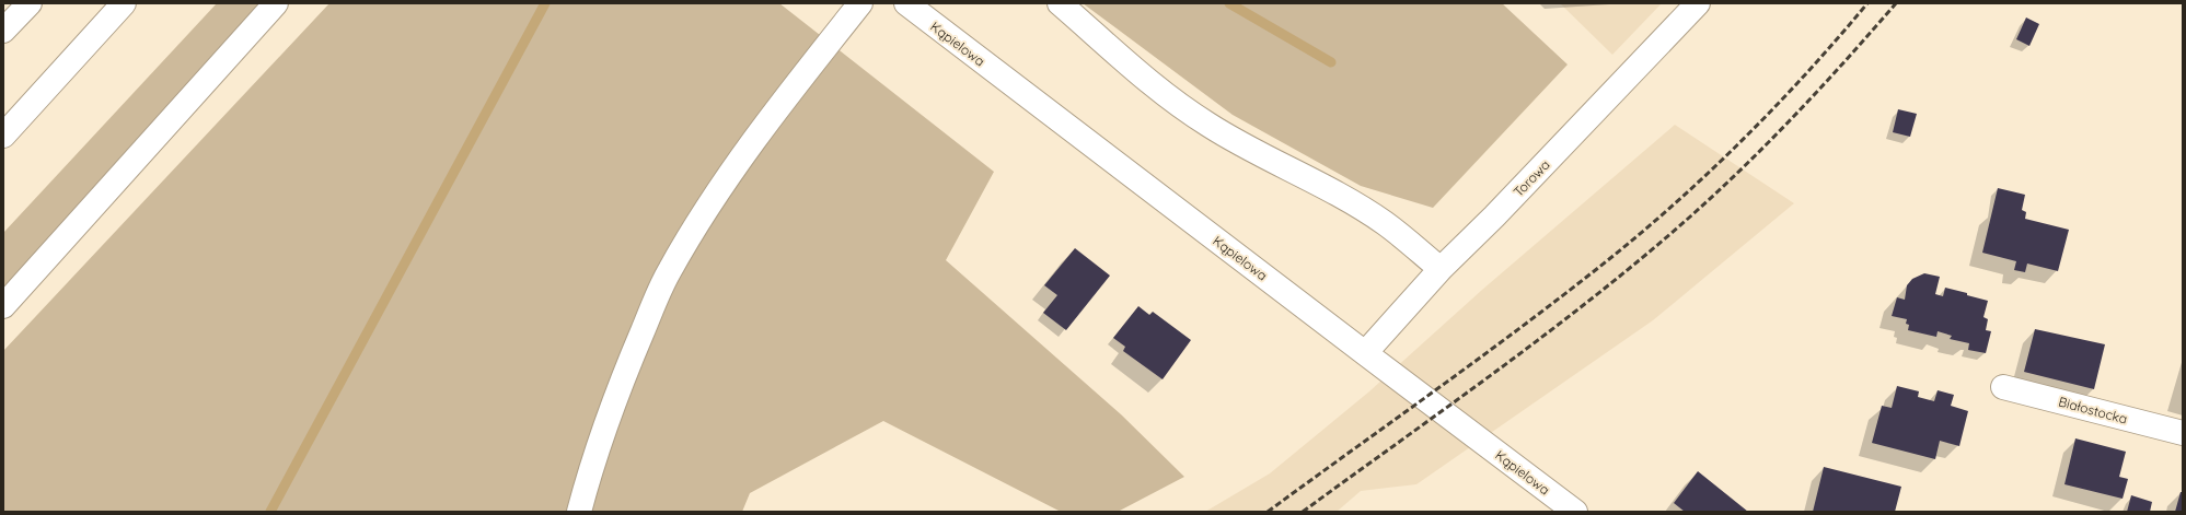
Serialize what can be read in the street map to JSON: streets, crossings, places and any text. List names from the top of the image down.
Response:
{
  "streets": {
    "main road": ["Kąpielowa", "Torowa", "Białostocka"]
  },
  "crossings": [
    ["Kąpielowa", "Torowa"]
  ]
}
